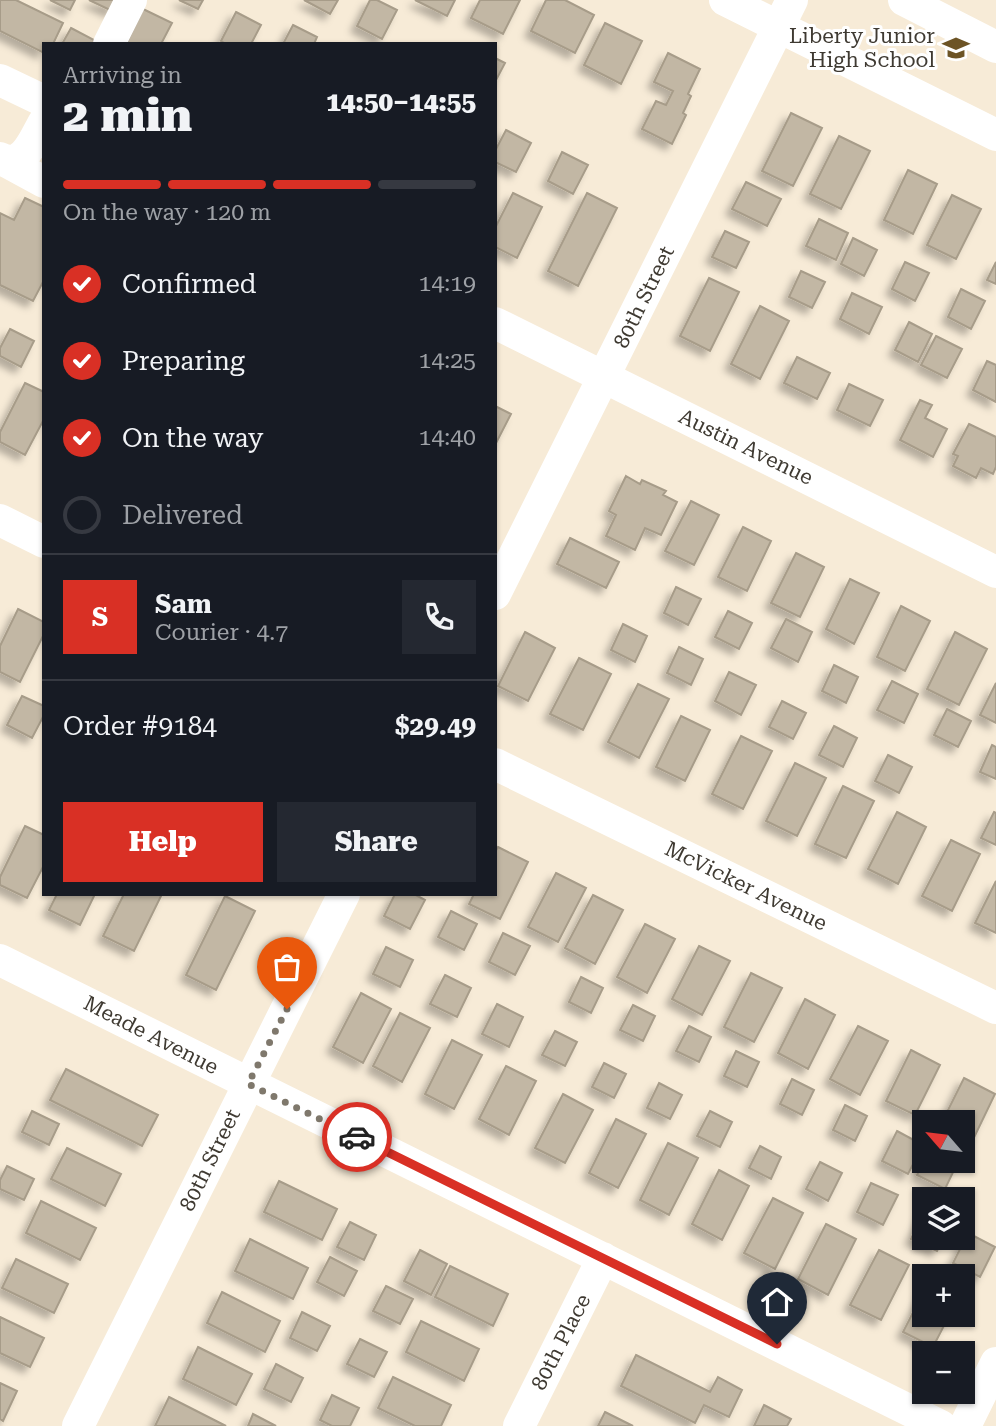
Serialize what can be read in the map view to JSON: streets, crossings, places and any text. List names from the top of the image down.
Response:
{
  "streets": {
    "street": [
      "80th Street",
      "Austin Avenue",
      "McVicker Avenue",
      "Meade Avenue",
      "80th Place"
    ]
  },
  "crossings": [
    ["80th Street", "Austin Avenue"],
    ["80th Street", "Meade Avenue"],
    ["Meade Avenue", "80th Place"]
  ],
  "places": {
    "school or university": ["Liberty Junior High School"]
  },
  "north": "top left",
  "page": {
    "heading": ["2 min", "Arriving in", "14:50–14:55"],
    "panel": [
      "Sam",
      "Courier · 4.7",
      "Order #9184",
      "$29.49"
    ],
    "bar": "On the way · 120 m",
    "list": [
      ["Confirmed", "14:19"],
      ["Preparing", "14:25"],
      ["On the way", "14:40"],
      "Delivered"
    ],
    "round": "S",
    "buttons": ["Help", "Share"],
    "map_buttons": ["+", "−"]
  }
}
